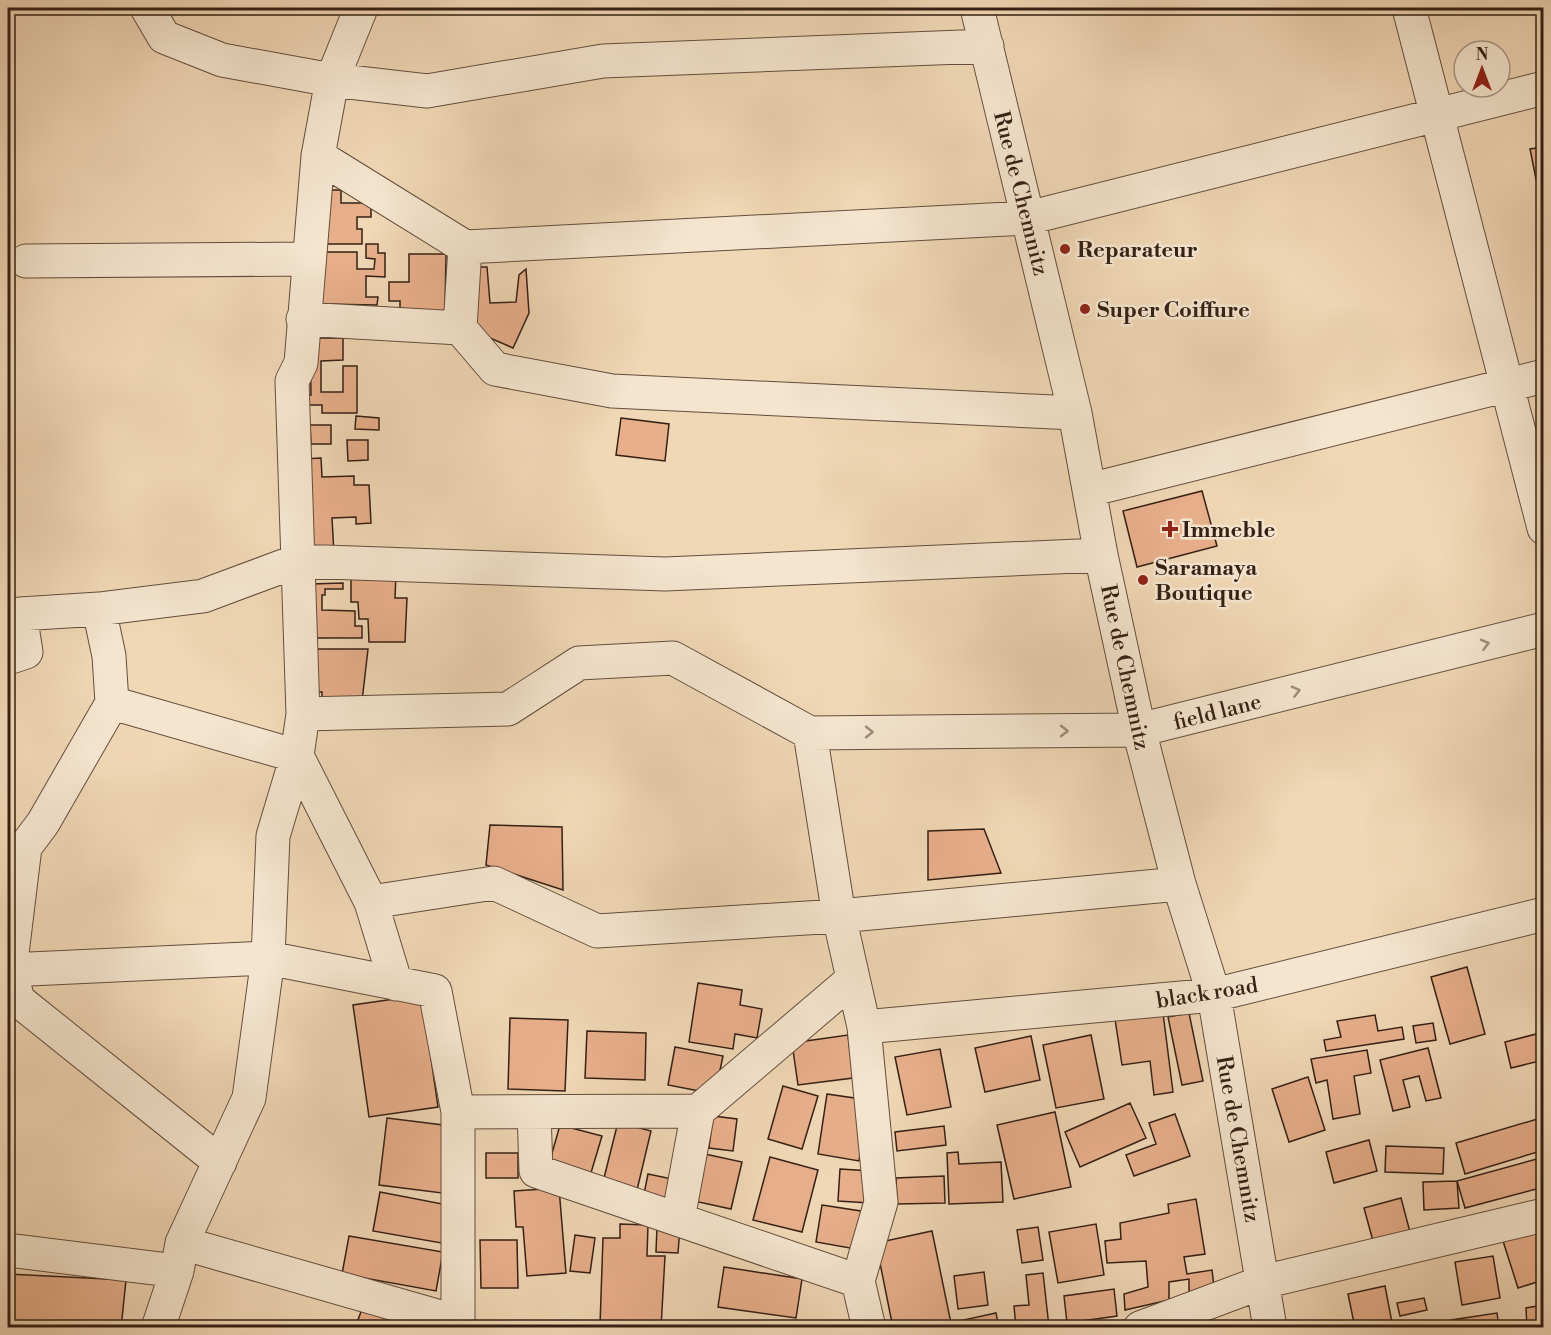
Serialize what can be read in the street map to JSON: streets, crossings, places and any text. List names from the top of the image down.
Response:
{
  "streets": {
    "street": ["Rue de Chemnitz", "field lane", "black road"]
  },
  "crossings": [
    ["Rue de Chemnitz", "field lane"],
    ["Rue de Chemnitz", "black road"]
  ],
  "places": {
    "other": ["Reparateur", "Super Coiffure", "Saramaya Boutique"],
    "health": ["Immeble"]
  },
  "north": "top"
}
